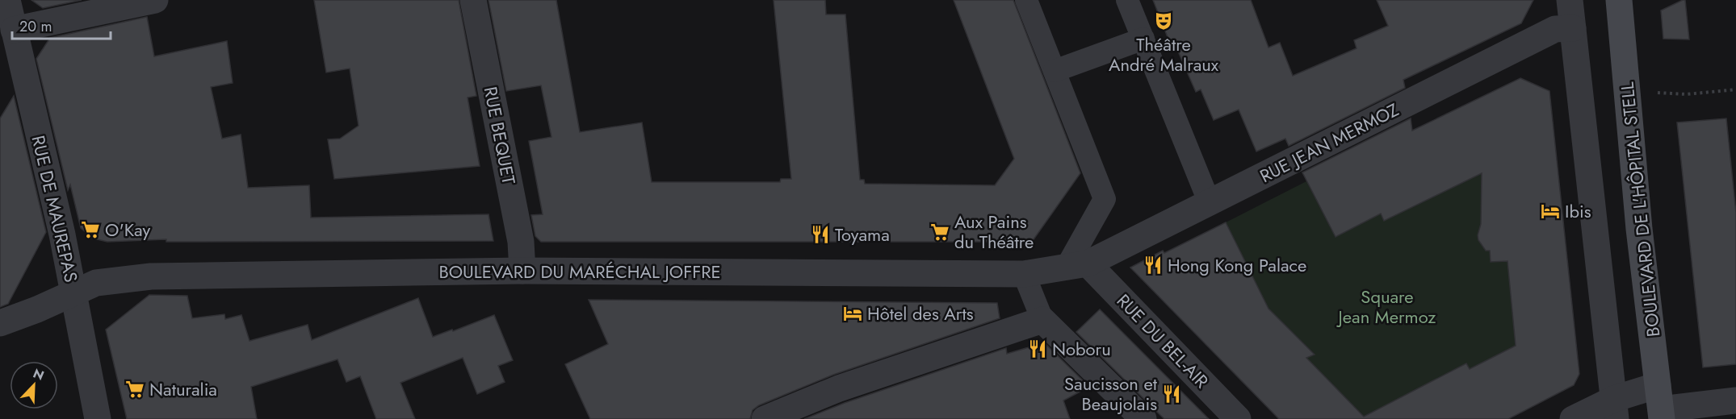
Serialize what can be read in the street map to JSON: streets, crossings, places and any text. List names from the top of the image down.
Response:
{
  "streets": {
    "main road": ["BOULEVARD DE L'HÔPITAL STELL"],
    "street": [
      "RUE BEQUET",
      "RUE JEAN MERMOZ",
      "RUE DE MAUREPAS",
      "BOULEVARD DU MARÉCHAL JOFFRE",
      "RUE DU BEL-AIR"
    ]
  },
  "crossings": [
    ["RUE BEQUET", "BOULEVARD DU MARÉCHAL JOFFRE"],
    ["RUE JEAN MERMOZ", "BOULEVARD DU MARÉCHAL JOFFRE"],
    ["RUE JEAN MERMOZ", "RUE DU BEL-AIR"],
    ["RUE DE MAUREPAS", "BOULEVARD DU MARÉCHAL JOFFRE"],
    ["BOULEVARD DU MARÉCHAL JOFFRE", "RUE DU BEL-AIR"]
  ],
  "parks": ["Square Jean Mermoz"],
  "places": {
    "theatre": ["Théâtre André Malraux"],
    "hotel": ["Ibis", "Hôtel des Arts"],
    "supermarket": ["O'Kay", "Aux Pains du Théâtre", "Naturalia"],
    "restaurant": [
      "Toyama",
      "Hong Kong Palace",
      "Noboru",
      "Saucisson et Beaujolais"
    ]
  },
  "scale_bar": "20 m",
  "north": "top right"
}
